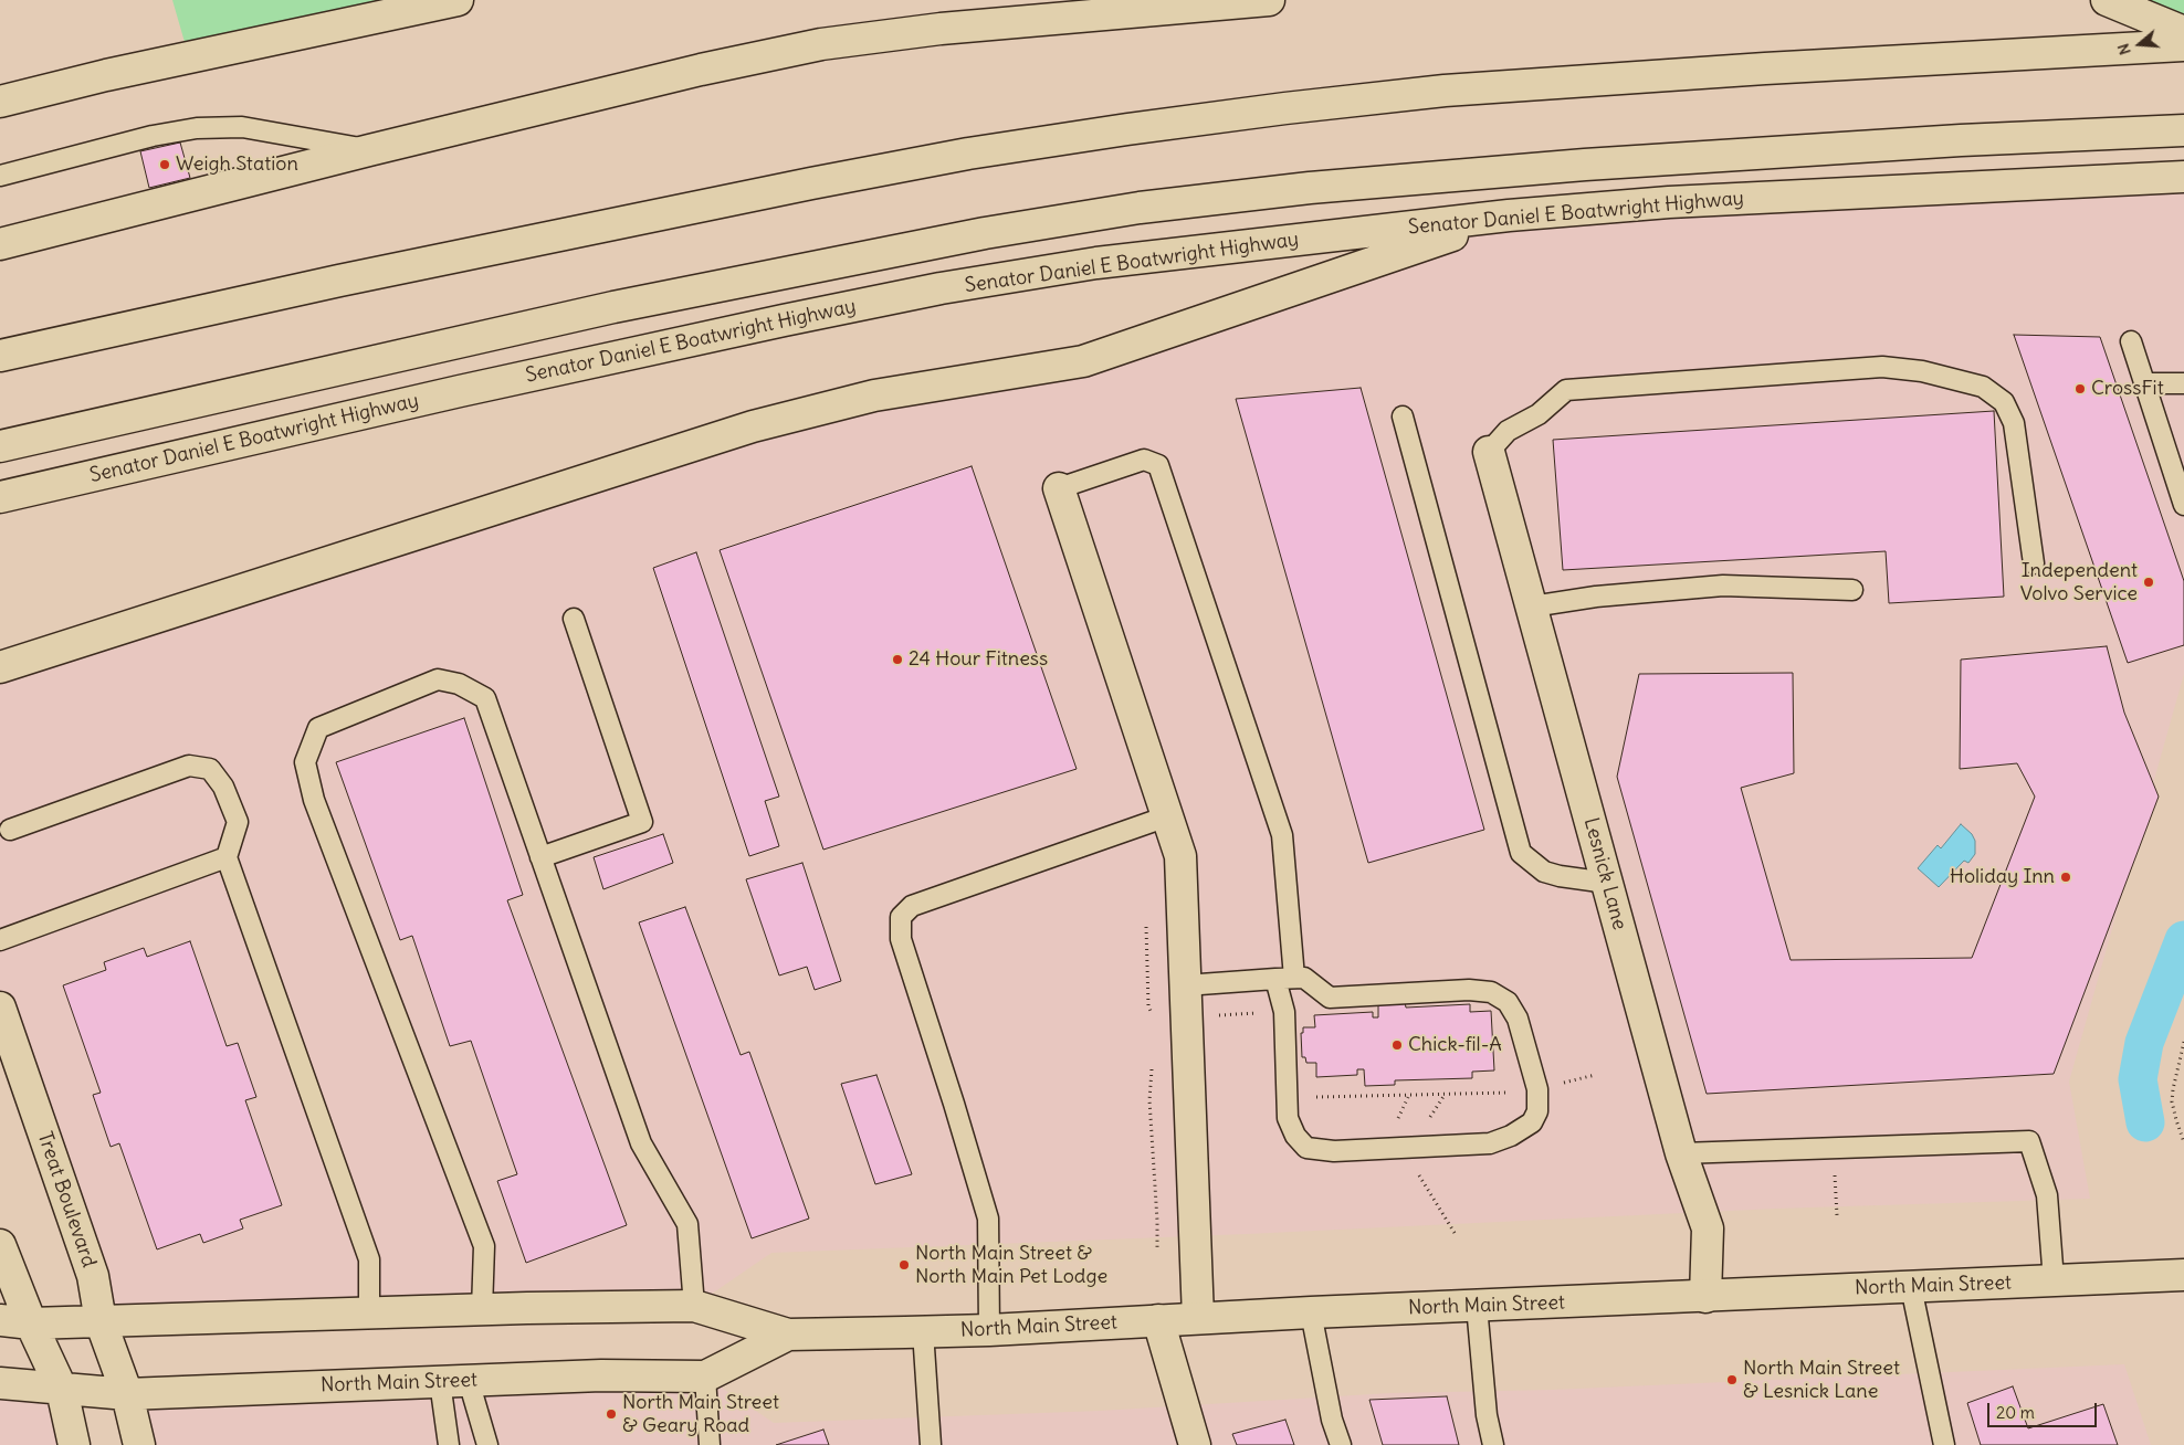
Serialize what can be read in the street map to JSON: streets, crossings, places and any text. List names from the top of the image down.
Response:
{
  "streets": {
    "main road": [
      "Senator Daniel E Boatwright Highway",
      "Lesnick Lane",
      "Treat Boulevard",
      "North Main Street"
    ]
  },
  "crossings": [
    ["Lesnick Lane", "North Main Street"],
    ["Treat Boulevard", "North Main Street"]
  ],
  "places": [
    "Weigh Station",
    "CrossFit",
    "Independent Volvo Service",
    "24 Hour Fitness",
    "Holiday Inn",
    "Chick-fil-A",
    "North Main Street & North Main Pet Lodge",
    "North Main Street & Lesnick Lane",
    "North Main Street & Geary Road"
  ],
  "scale_bar": "20 m",
  "north": "left"
}
